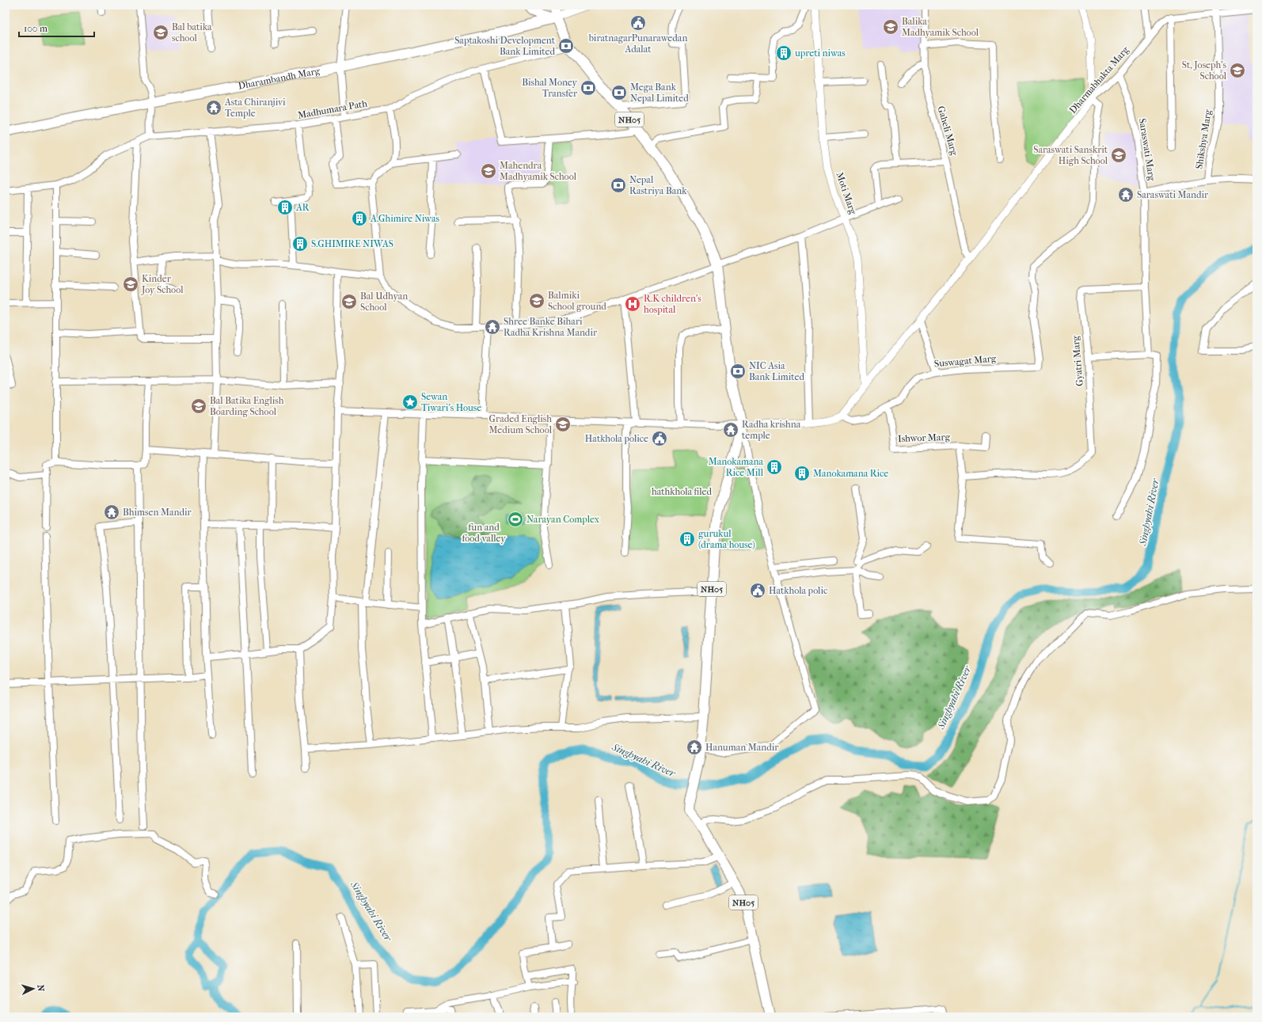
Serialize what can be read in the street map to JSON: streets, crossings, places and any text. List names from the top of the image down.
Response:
{
  "streets": {
    "main road": ["Dharambandh Marg", "NH05"],
    "street": [
      "Dharmabhakta Marg",
      "Madhumara Path",
      "Gaheli Marg",
      "Shikshya Marg",
      "Saraswati Marg",
      "Moti Marg",
      "Suswagat Marg",
      "Gyatri Marg",
      "Ishwor Marg"
    ]
  },
  "crossings": [
    ["Dharambandh Marg", "NH05"],
    ["Dharmabhakta Marg", "Gaheli Marg"],
    ["Dharmabhakta Marg", "Shikshya Marg"],
    ["Dharmabhakta Marg", "Saraswati Marg"],
    ["Dharmabhakta Marg", "Moti Marg"],
    ["Dharmabhakta Marg", "Suswagat Marg"],
    ["Madhumara Path", "NH05"],
    ["Saraswati Marg", "Gyatri Marg"],
    ["Suswagat Marg", "Ishwor Marg"],
    ["Gyatri Marg", "Ishwor Marg"]
  ],
  "water": ["Singhyahi River"],
  "parks": ["hathkhola filed", "fun and food valley"],
  "places": {
    "public building": ["biratnagarPunarawedan Adalat", "Hatkhola police", "Hatkhola polic"],
    "school or university": [
      "Balika Madhyamik School",
      "Bal batika school",
      "St, Joseph's School",
      "Saraswati Sanskrit High School",
      "Mahendra Madhyamik School",
      "Kinder Joy School",
      "Balmiki School ground",
      "Bal Udhyan School",
      "Bal Batika English Boarding School",
      "Graded English Medium School"
    ],
    "bank": [
      "Saptakoshi Development Bank Limited",
      "Bishal Money Transfer",
      "Mega Bank Nepal Limited",
      "Nepal Rastriya Bank",
      "NIC Asia Bank Limited"
    ],
    "building": [
      "upreti niwas",
      "AR",
      "A.Ghimire Niwas",
      "S.GHIMIRE NIWAS",
      "Manokamana Rice Mill",
      "Manokamana Rice",
      "gurukul (drama house)"
    ],
    "temple": [
      "Asta Chiranjivi Temple",
      "Saraswati Mandir",
      "Shree Banke Bihari Radha Krishna Mandir",
      "Radha krishna temple",
      "Bhimsen Mandir",
      "Hanuman Mandir"
    ],
    "hospital": ["R.K children's hospital"],
    "place": ["Sewan Tiwari's House"],
    "sports": ["Narayan Complex"]
  },
  "scale_bar": "100 m",
  "north": "right"
}
